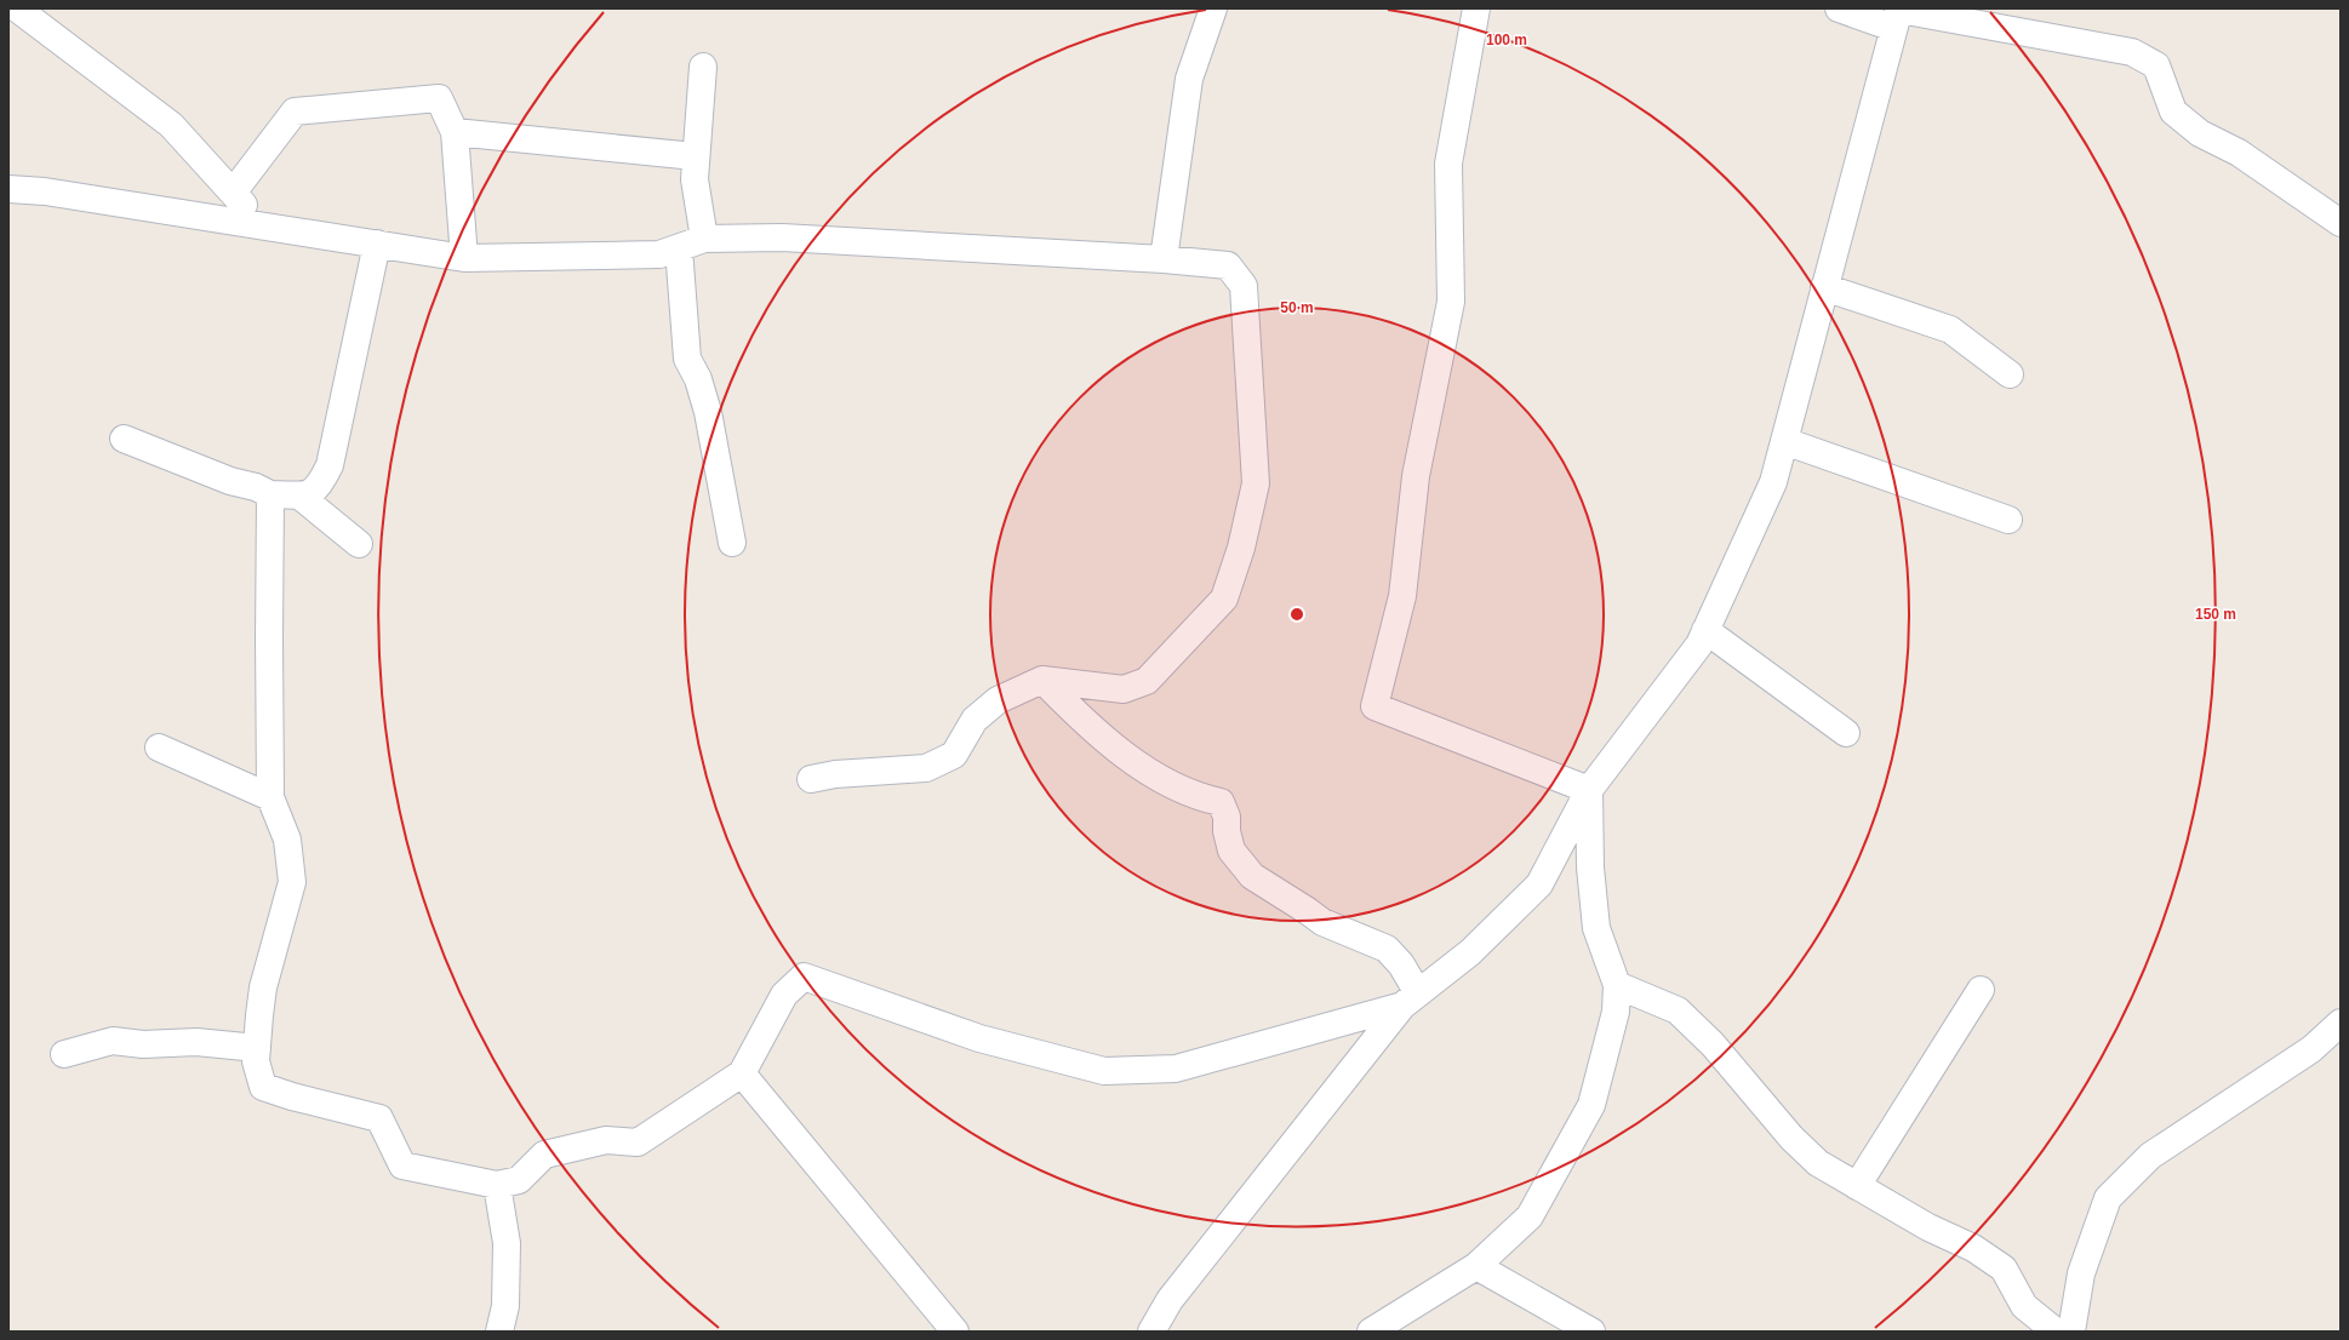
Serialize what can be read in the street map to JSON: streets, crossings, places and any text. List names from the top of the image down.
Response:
{
  "rings": ["100 m", "50 m", "150 m"]
}
